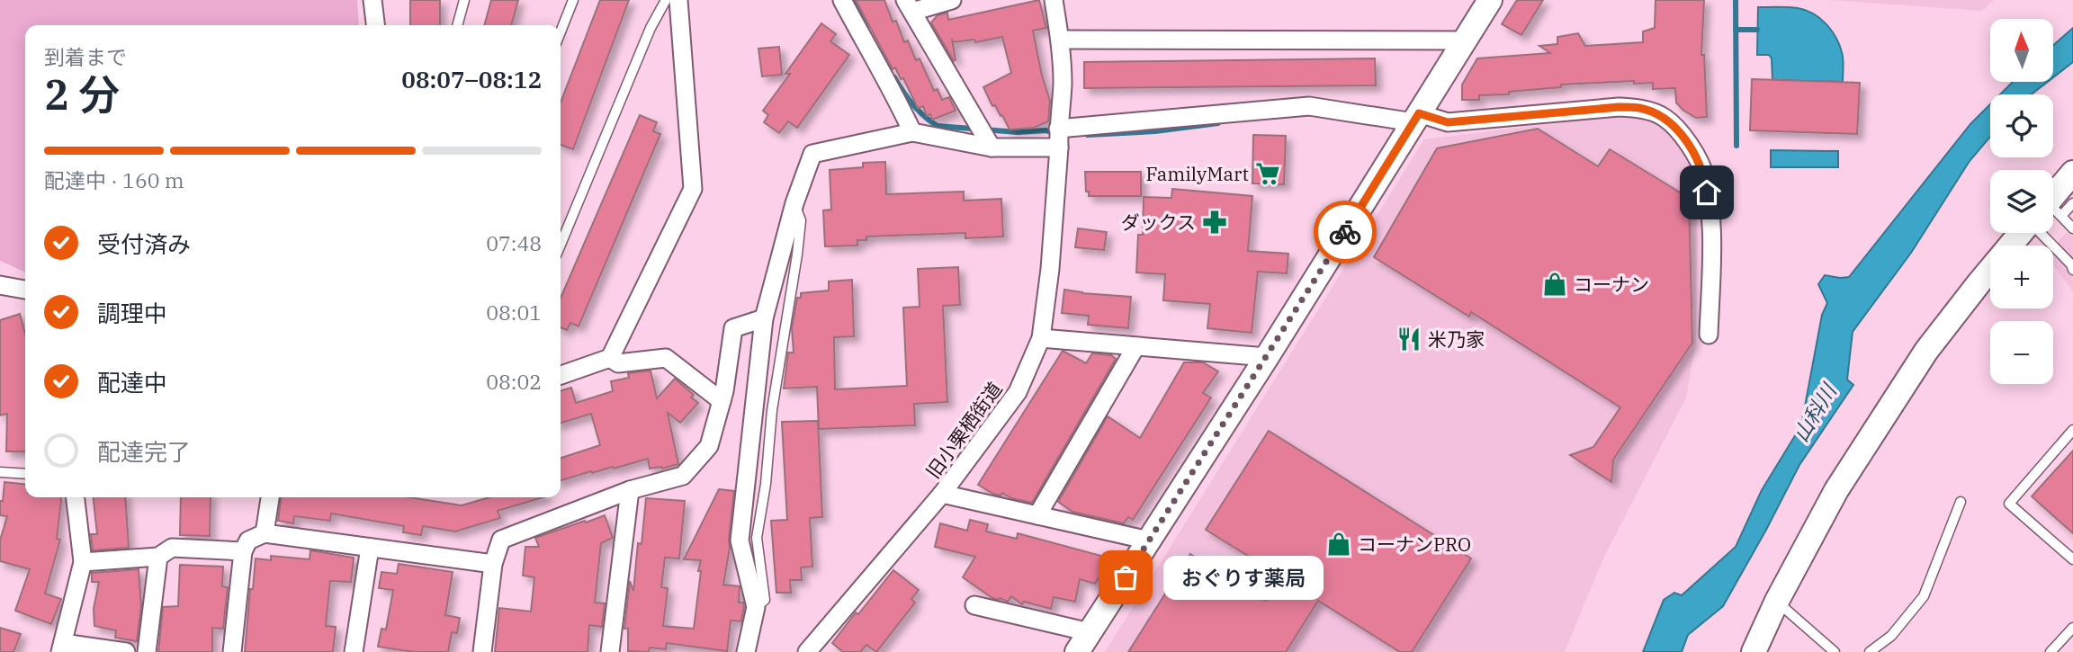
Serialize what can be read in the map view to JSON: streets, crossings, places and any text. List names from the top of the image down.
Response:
{
  "streets": {
    "street": ["旧小栗栖街道"]
  },
  "water": ["山科川"],
  "places": {
    "supermarket": ["FamilyMart"],
    "pharmacy": ["ダックス"],
    "shop": ["コーナン", "コーナンPRO"],
    "restaurant": ["米乃家"],
    "other": ["おぐりす薬局"]
  },
  "north": "top",
  "page": {
    "map_buttons": ["+", "−"],
    "heading": ["2 分", "到着まで", "08:07–08:12"],
    "bar": "配達中 · 160 m",
    "list": [
      ["受付済み", "07:48"],
      ["調理中", "08:01"],
      ["配達中", "08:02"],
      "配達完了"
    ],
    "bubble": "おぐりす薬局"
  }
}
